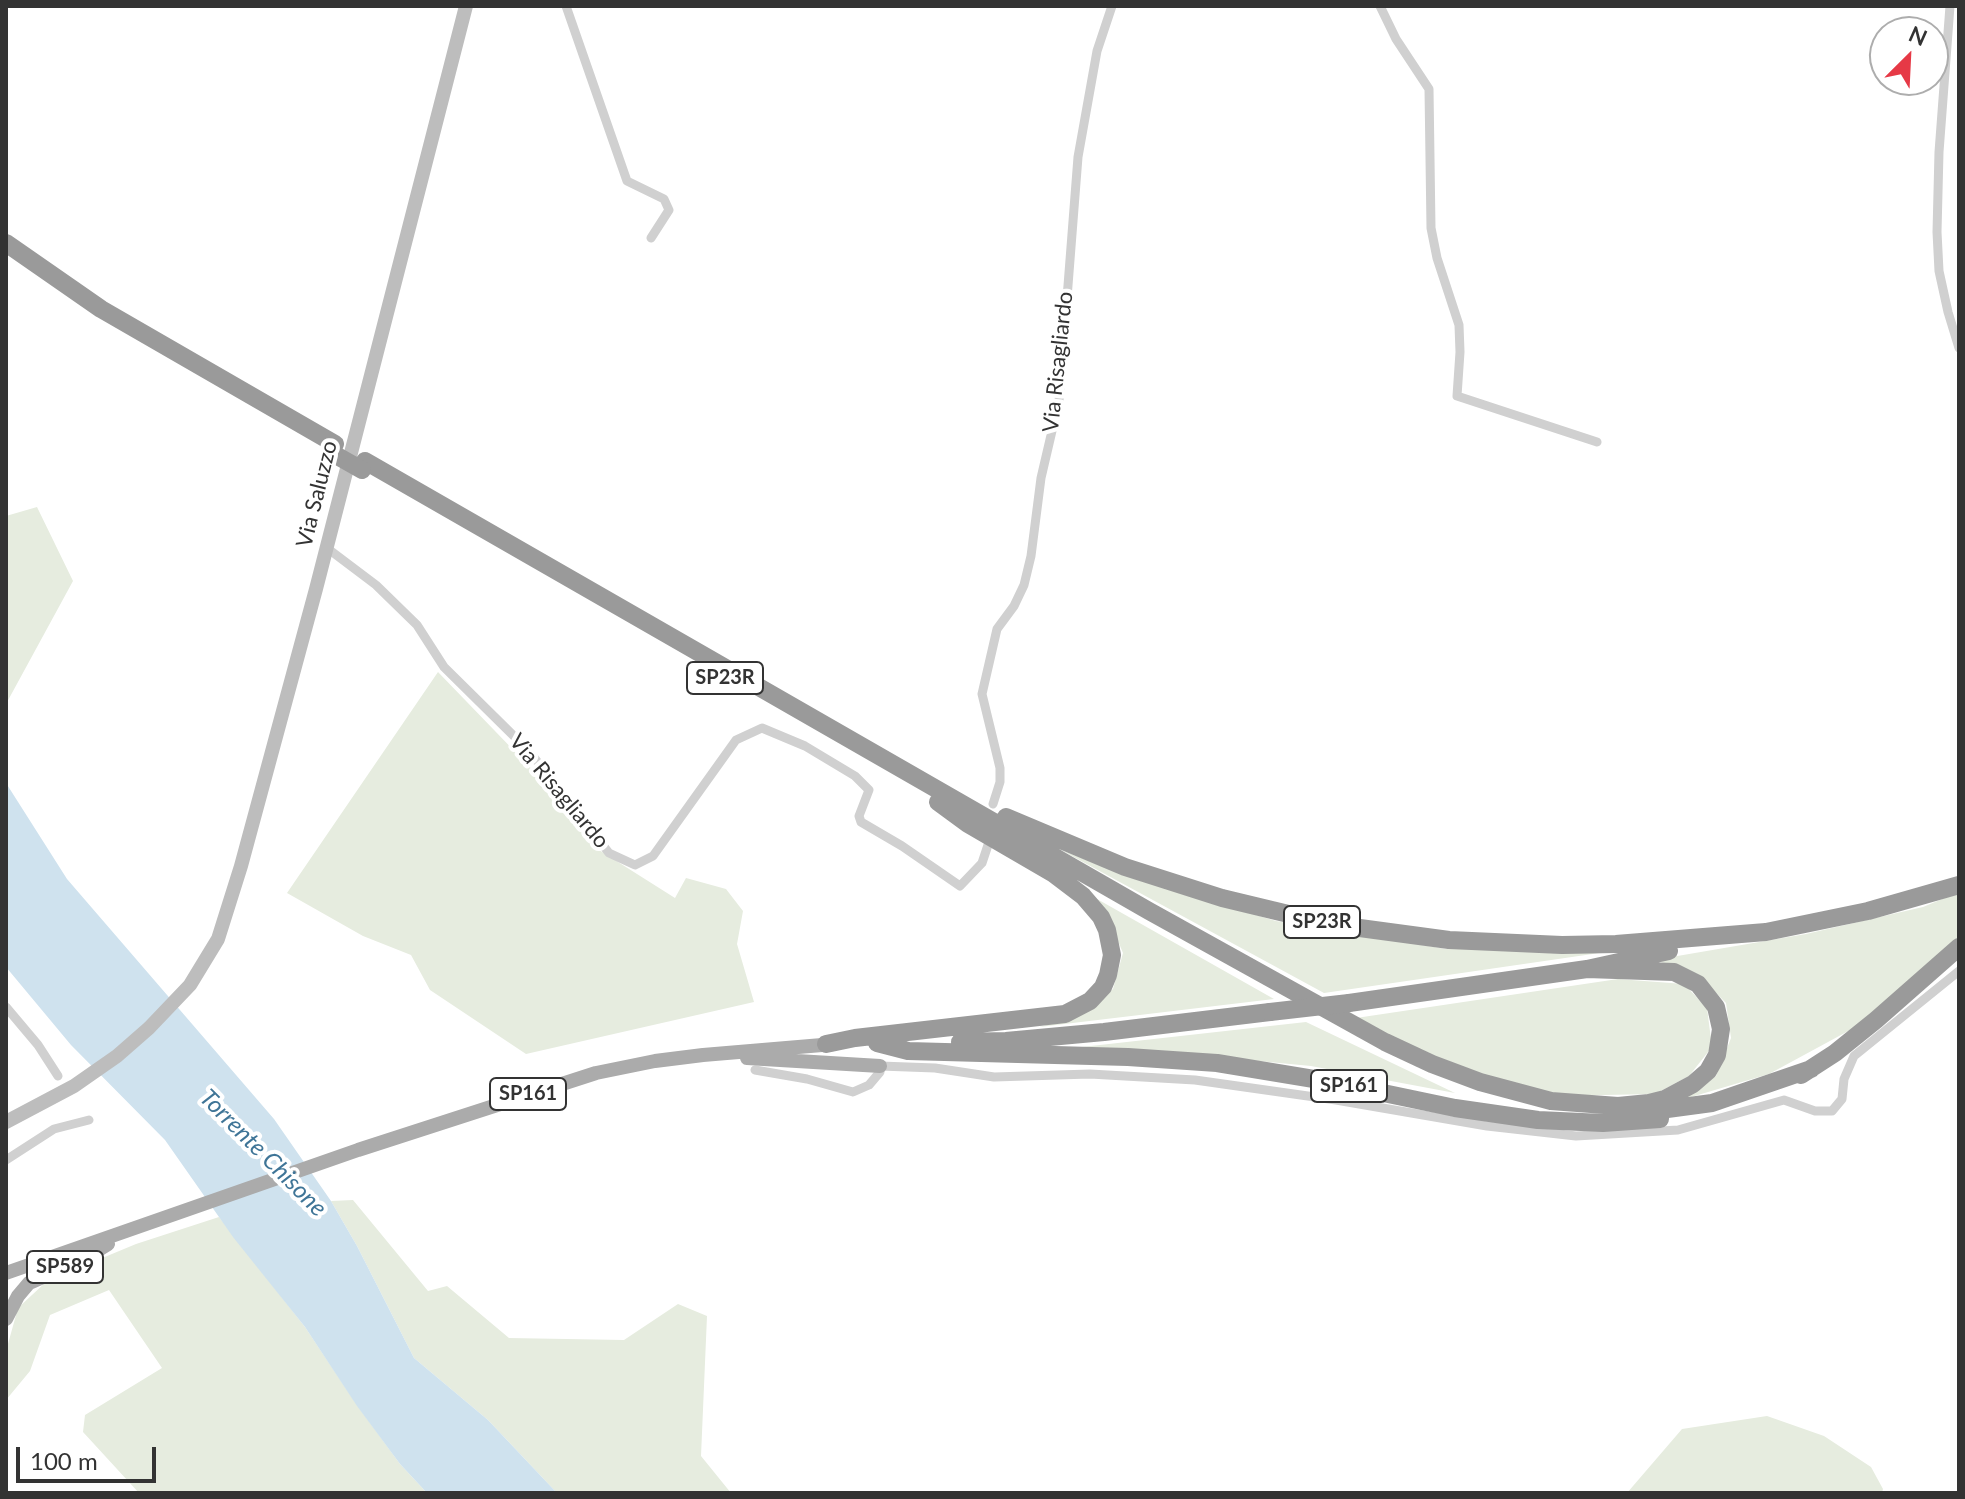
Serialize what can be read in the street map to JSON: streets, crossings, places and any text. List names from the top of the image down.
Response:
{
  "streets": {
    "highway": ["SP23R", "SP161"],
    "main road": ["Via Saluzzo", "SP589"],
    "street": ["Via Risagliardo"]
  },
  "crossings": [
    ["Via Risagliardo", "Via Saluzzo"],
    ["SP23R", "SP161"],
    ["SP161", "SP589"]
  ],
  "water": ["Torrente Chisone"],
  "scale_bar": "100 m",
  "north": "top right"
}
